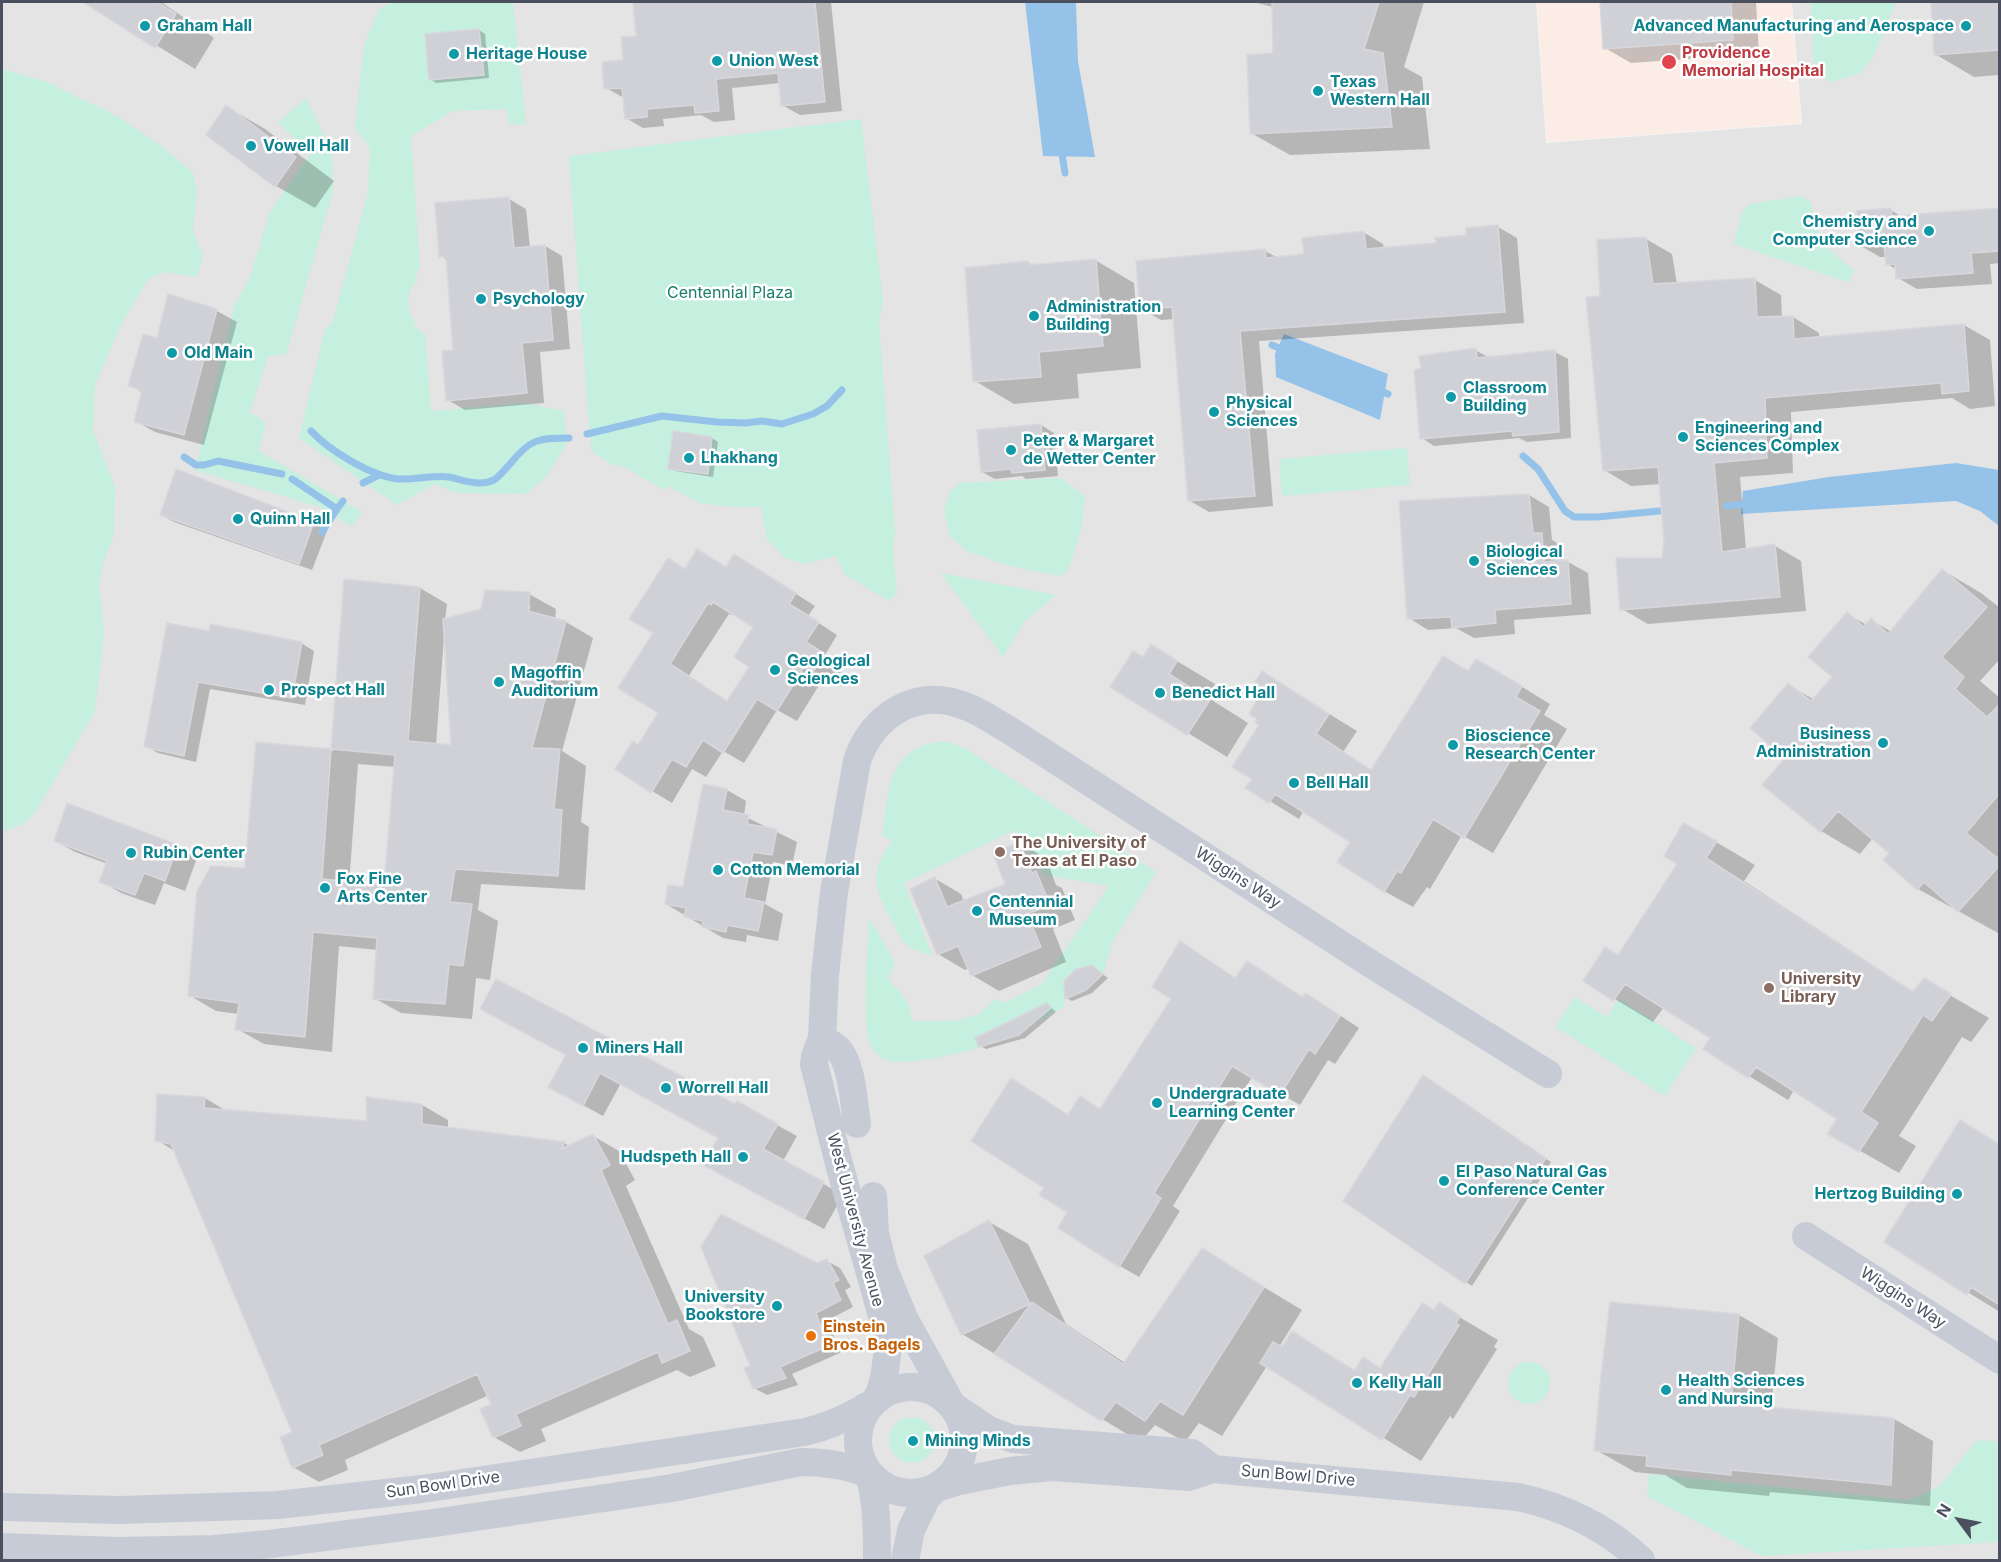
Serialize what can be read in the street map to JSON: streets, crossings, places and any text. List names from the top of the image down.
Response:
{
  "streets": {
    "street": ["Wiggins Way", "West University Avenue", "Sun Bowl Drive"]
  },
  "crossings": [
    ["Wiggins Way", "West University Avenue"],
    ["West University Avenue", "Sun Bowl Drive"]
  ],
  "parks": ["Centennial Plaza"],
  "places": [
    "Graham Hall",
    "Advanced Manufacturing and Aerospace",
    "Heritage House",
    "Union West",
    "Providence Memorial Hospital",
    "Texas Western Hall",
    "Vowell Hall",
    "Chemistry and Computer Science",
    "Psychology",
    "Administration Building",
    "Old Main",
    "Classroom Building",
    "Physical Sciences",
    "Engineering and Sciences Complex",
    "Peter & Margaret de Wetter Center",
    "Lhakhang",
    "Quinn Hall",
    "Biological Sciences",
    "Geological Sciences",
    "Magoffin Auditorium",
    "Prospect Hall",
    "Benedict Hall",
    "Business Administration",
    "Bioscience Research Center",
    "Bell Hall",
    "The University of Texas at El Paso",
    "Rubin Center",
    "Cotton Memorial",
    "Fox Fine Arts Center",
    "Centennial Museum",
    "University Library",
    "Miners Hall",
    "Worrell Hall",
    "Undergraduate Learning Center",
    "Hudspeth Hall",
    "El Paso Natural Gas Conference Center",
    "Hertzog Building",
    "University Bookstore",
    "Einstein Bros. Bagels",
    "Kelly Hall",
    "Health Sciences and Nursing",
    "Mining Minds"
  ],
  "north": "top left"
}
